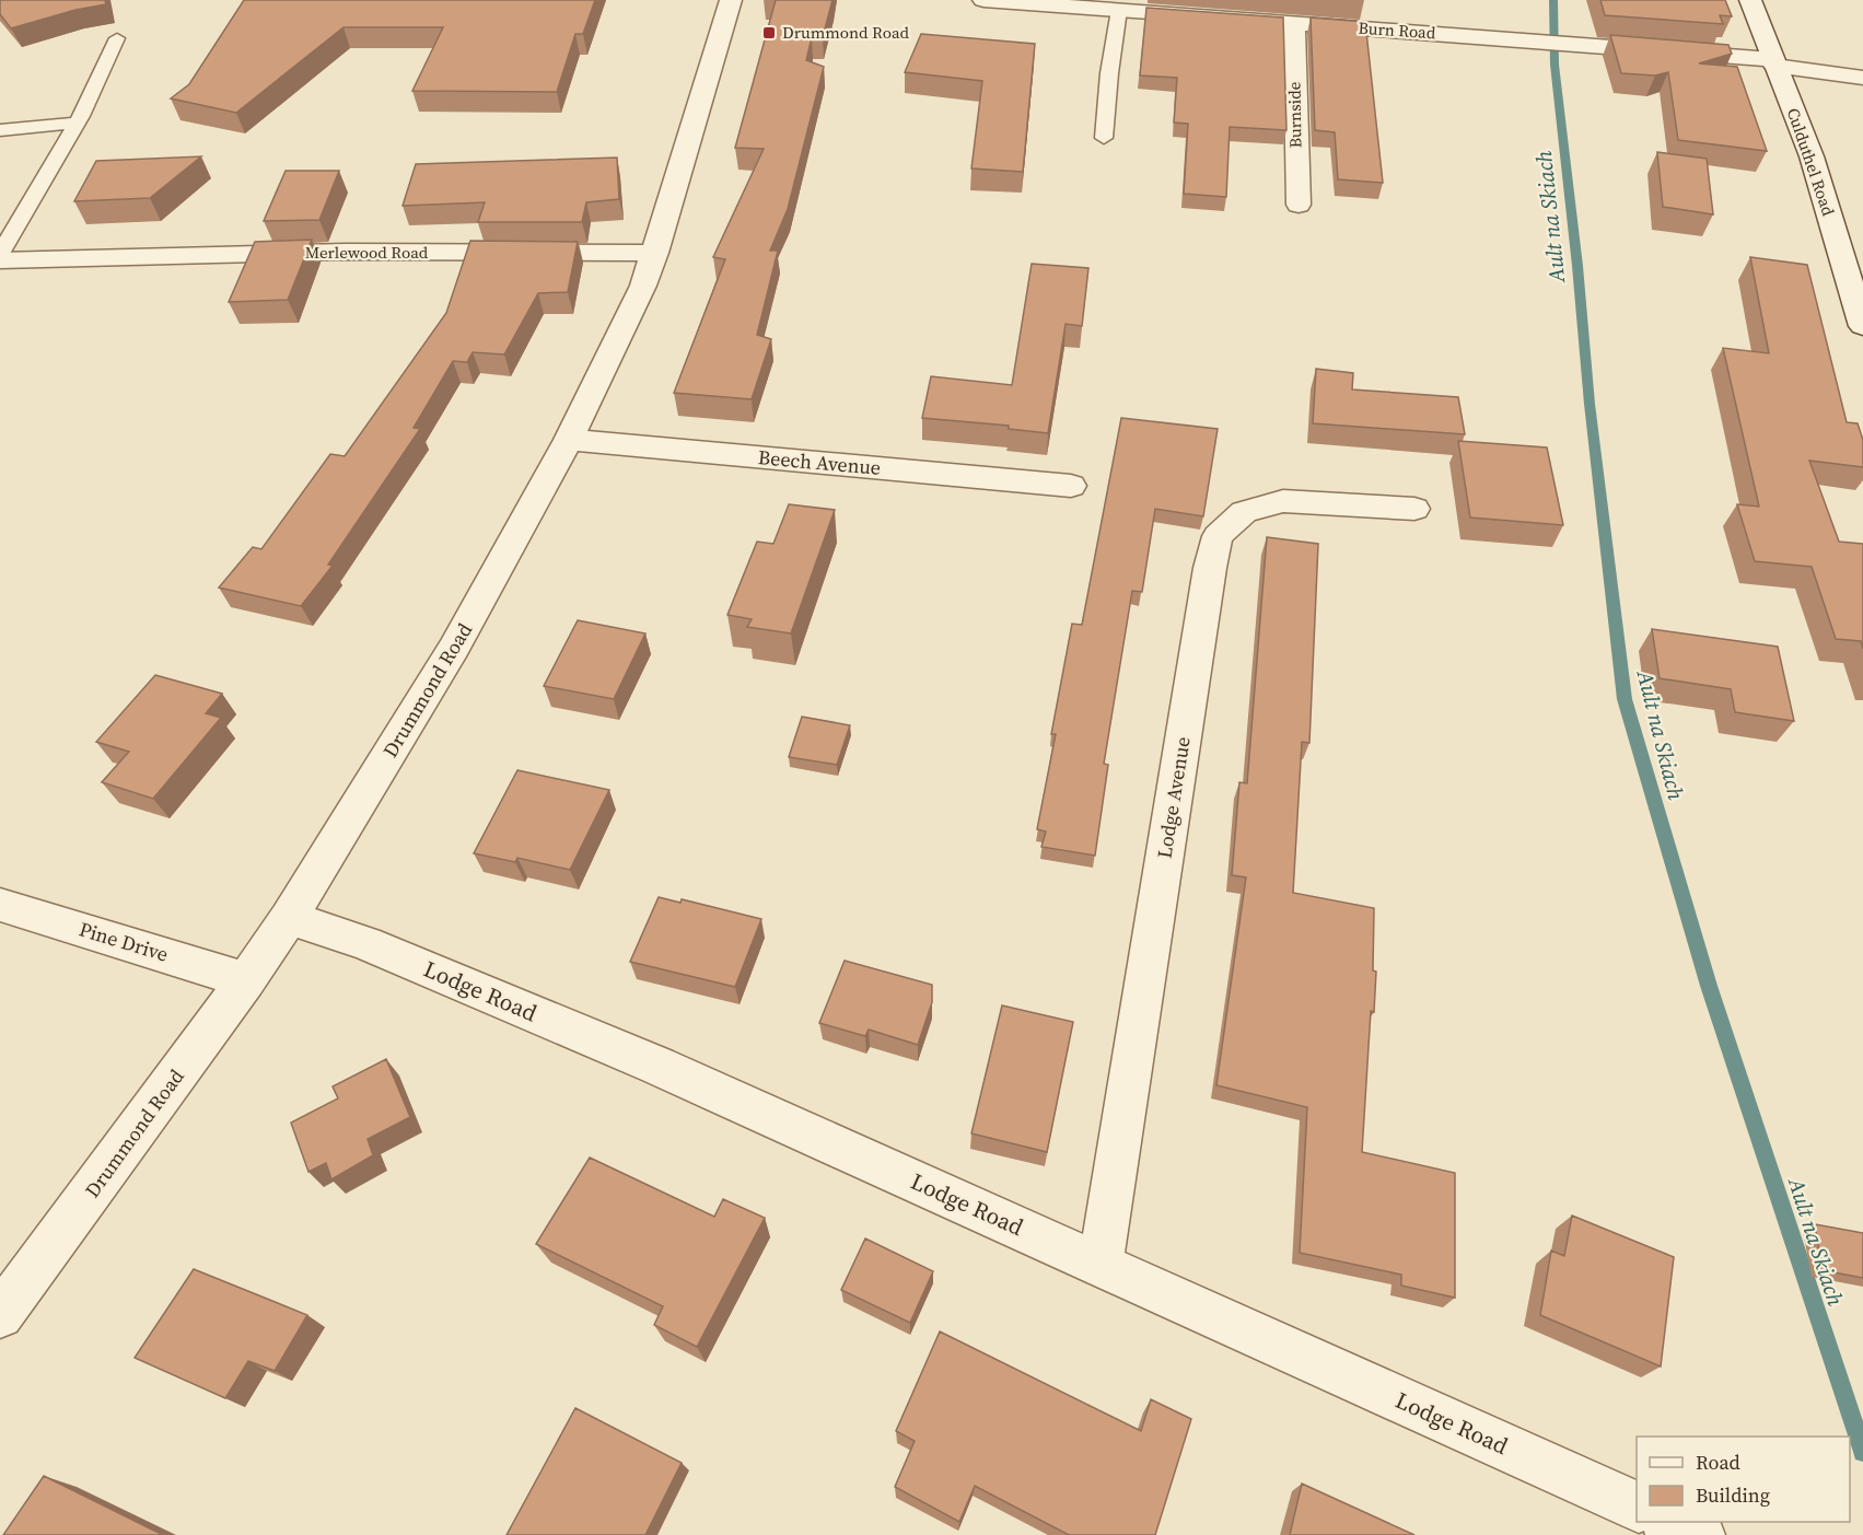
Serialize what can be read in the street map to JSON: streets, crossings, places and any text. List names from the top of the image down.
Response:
{
  "streets": {
    "street": [
      "Burn Road",
      "Burnside",
      "Culduthel Road",
      "Merlewood Road",
      "Beech Avenue",
      "Drummond Road",
      "Lodge Avenue",
      "Pine Drive",
      "Lodge Road"
    ]
  },
  "crossings": [
    ["Burn Road", "Burnside"],
    ["Burn Road", "Culduthel Road"],
    ["Merlewood Road", "Drummond Road"],
    ["Beech Avenue", "Drummond Road"],
    ["Drummond Road", "Pine Drive"],
    ["Drummond Road", "Lodge Road"],
    ["Lodge Avenue", "Lodge Road"]
  ],
  "water": ["Ault na Skiach"],
  "places": {
    "transit": ["Drummond Road"]
  },
  "legend": ["Road", "Building"]
}
